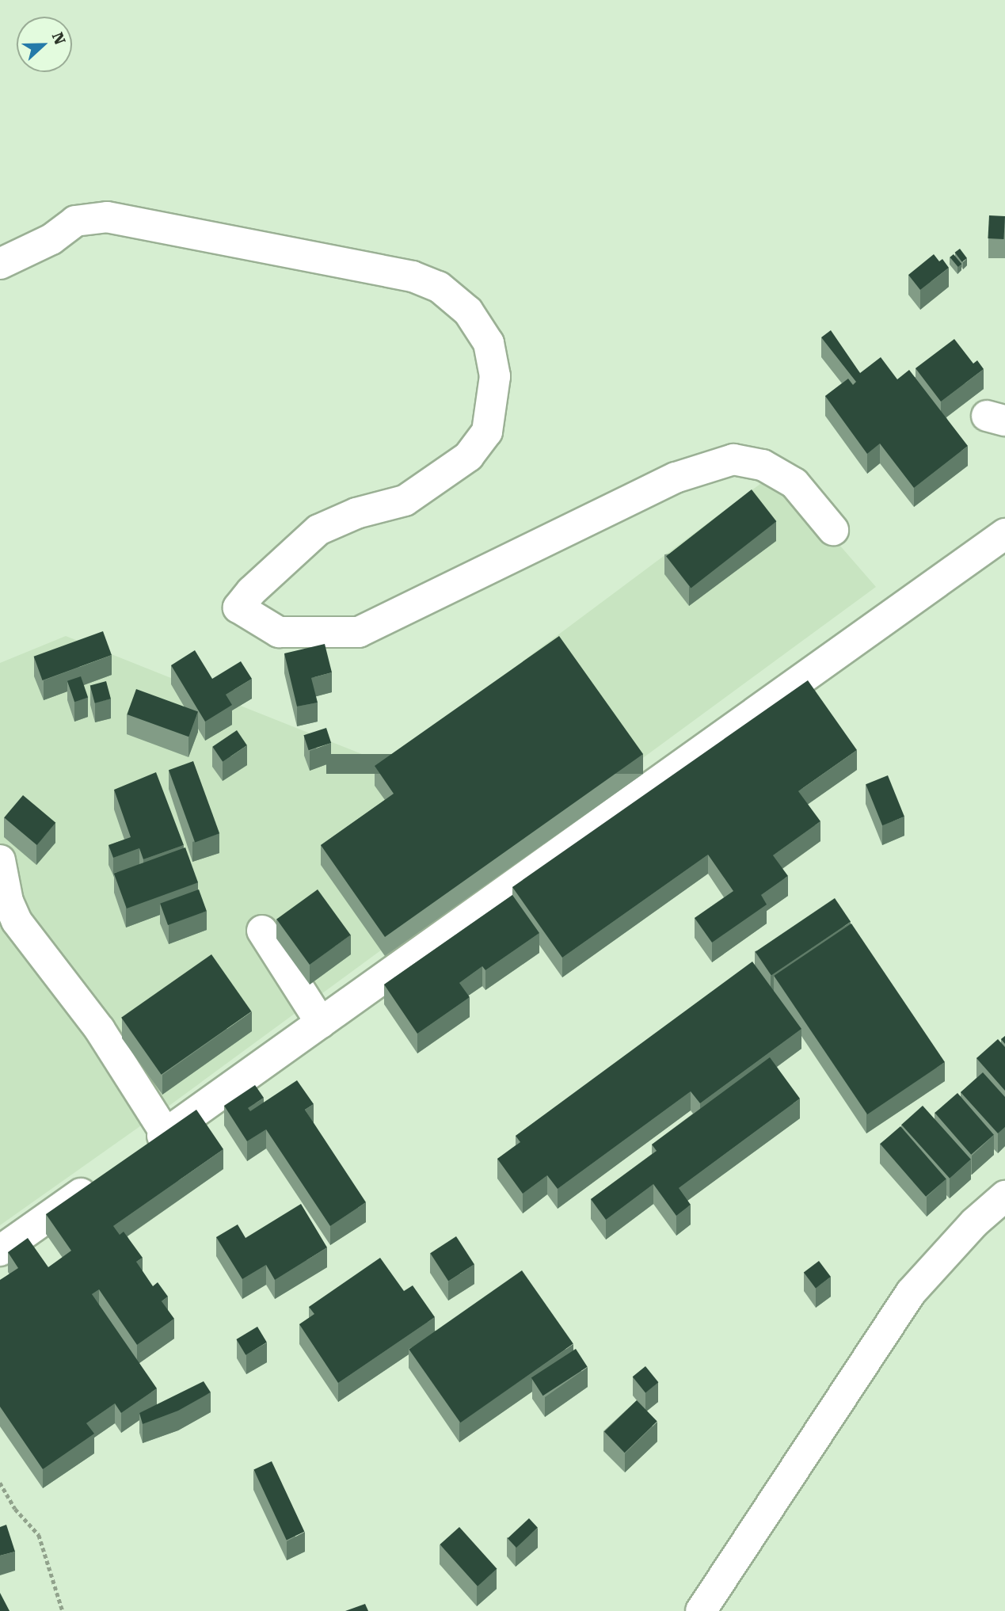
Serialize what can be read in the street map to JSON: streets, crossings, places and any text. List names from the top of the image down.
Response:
{
  "north": "right"
}
